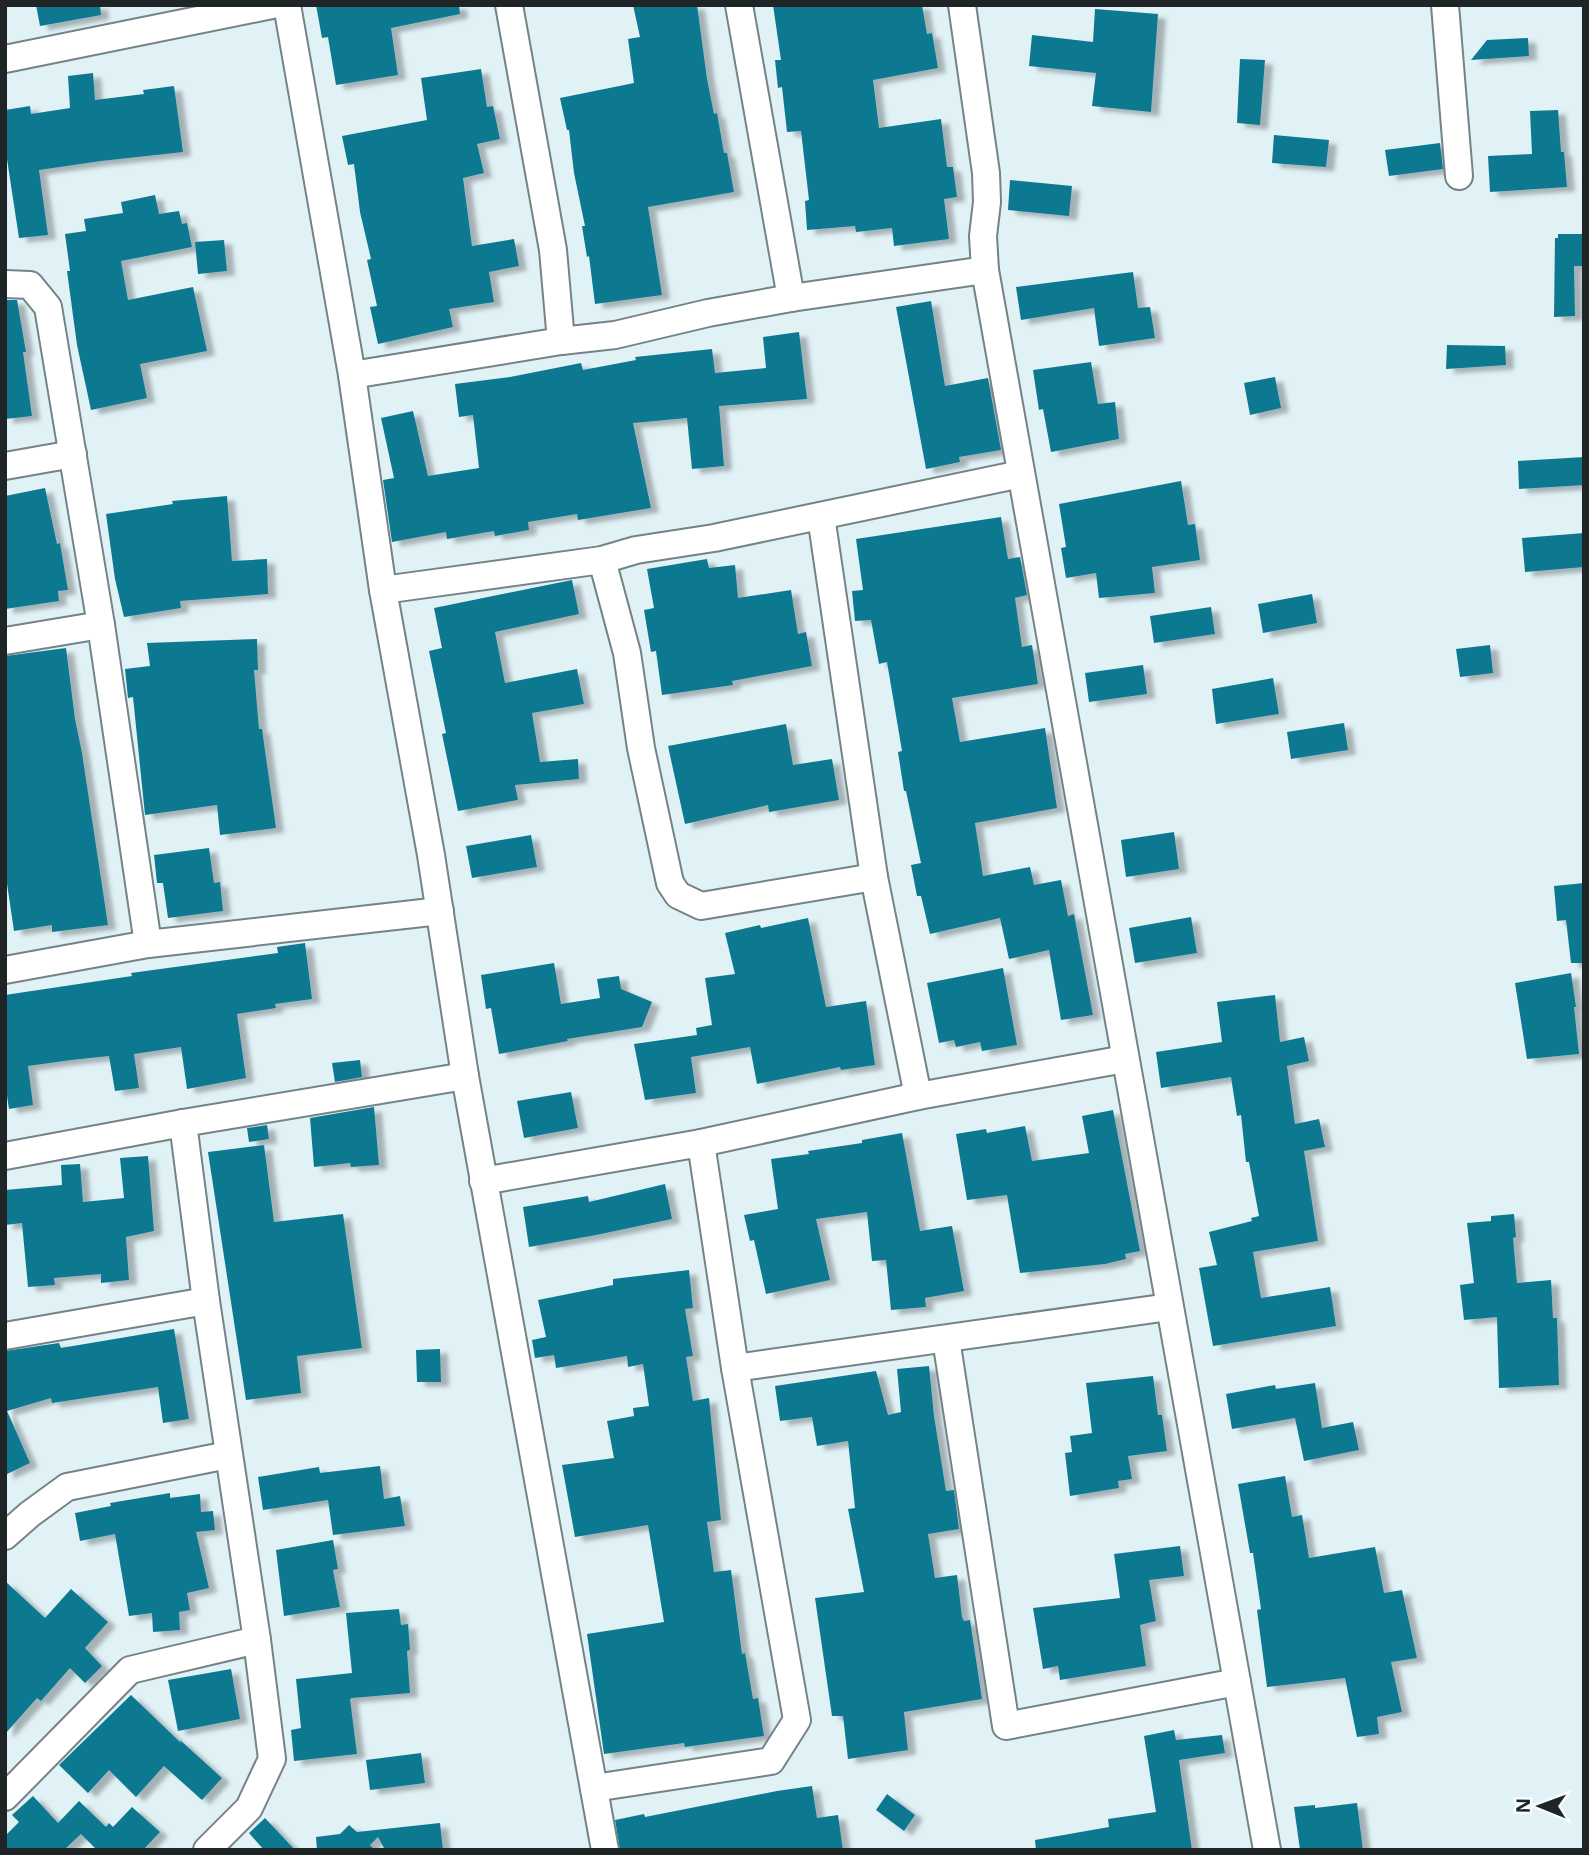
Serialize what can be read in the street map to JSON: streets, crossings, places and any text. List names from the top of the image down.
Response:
{
  "north": "left"
}
